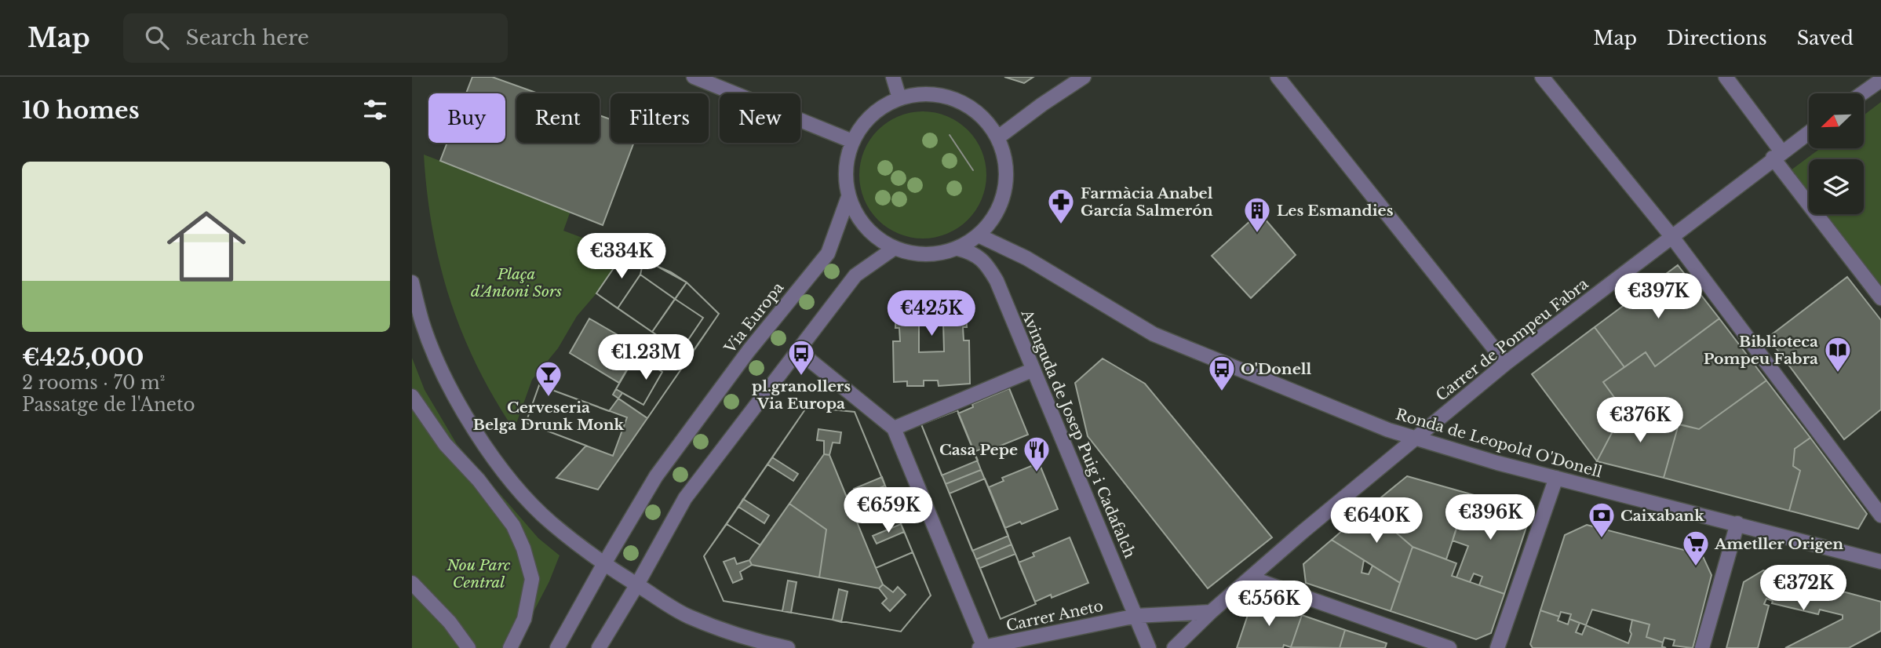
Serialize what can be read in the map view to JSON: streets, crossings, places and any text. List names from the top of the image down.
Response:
{
  "streets": {
    "street": [
      "Via Europa",
      "Carrer de Pompeu Fabra",
      "Avinguda de Josep Puig i Cadafalch",
      "Ronda de Leopold O'Donell",
      "Carrer Aneto"
    ]
  },
  "crossings": [
    ["Via Europa", "Avinguda de Josep Puig i Cadafalch"],
    ["Via Europa", "Ronda de Leopold O'Donell"],
    ["Carrer de Pompeu Fabra", "Ronda de Leopold O'Donell"],
    ["Avinguda de Josep Puig i Cadafalch", "Ronda de Leopold O'Donell"],
    ["Avinguda de Josep Puig i Cadafalch", "Carrer Aneto"]
  ],
  "parks": ["Plaça d'Antoni Sors", "Nou Parc Central"],
  "places": {
    "pharmacy": ["Farmàcia Anabel García Salmerón"],
    "building": ["Les Esmandies"],
    "library": ["Biblioteca Pompeu Fabra"],
    "bus stop": ["pl.granollers Via Europa", "O'Donell"],
    "bar": ["Cerveseria Belga Drunk Monk"],
    "restaurant": ["Casa Pepe"],
    "bank": ["Caixabank"],
    "supermarket": ["Ametller Origen"]
  },
  "north": "bottom left",
  "page": {
    "header": "Map",
    "search": "Search here",
    "nav": ["Map", "Directions", "Saved"],
    "heading": "10 homes",
    "chip": [
      "Buy",
      "Rent",
      "Filters",
      "New"
    ],
    "list": [
      {
        "name": "€425,000",
        "note": "2 rooms · 70 m² · Passatge de l'Aneto"
      }
    ],
    "price": [
      "€334K",
      "€397K",
      "€425K",
      "€1.23M",
      "€376K",
      "€659K",
      "€396K",
      "€640K",
      "€372K",
      "€556K"
    ]
  }
}
